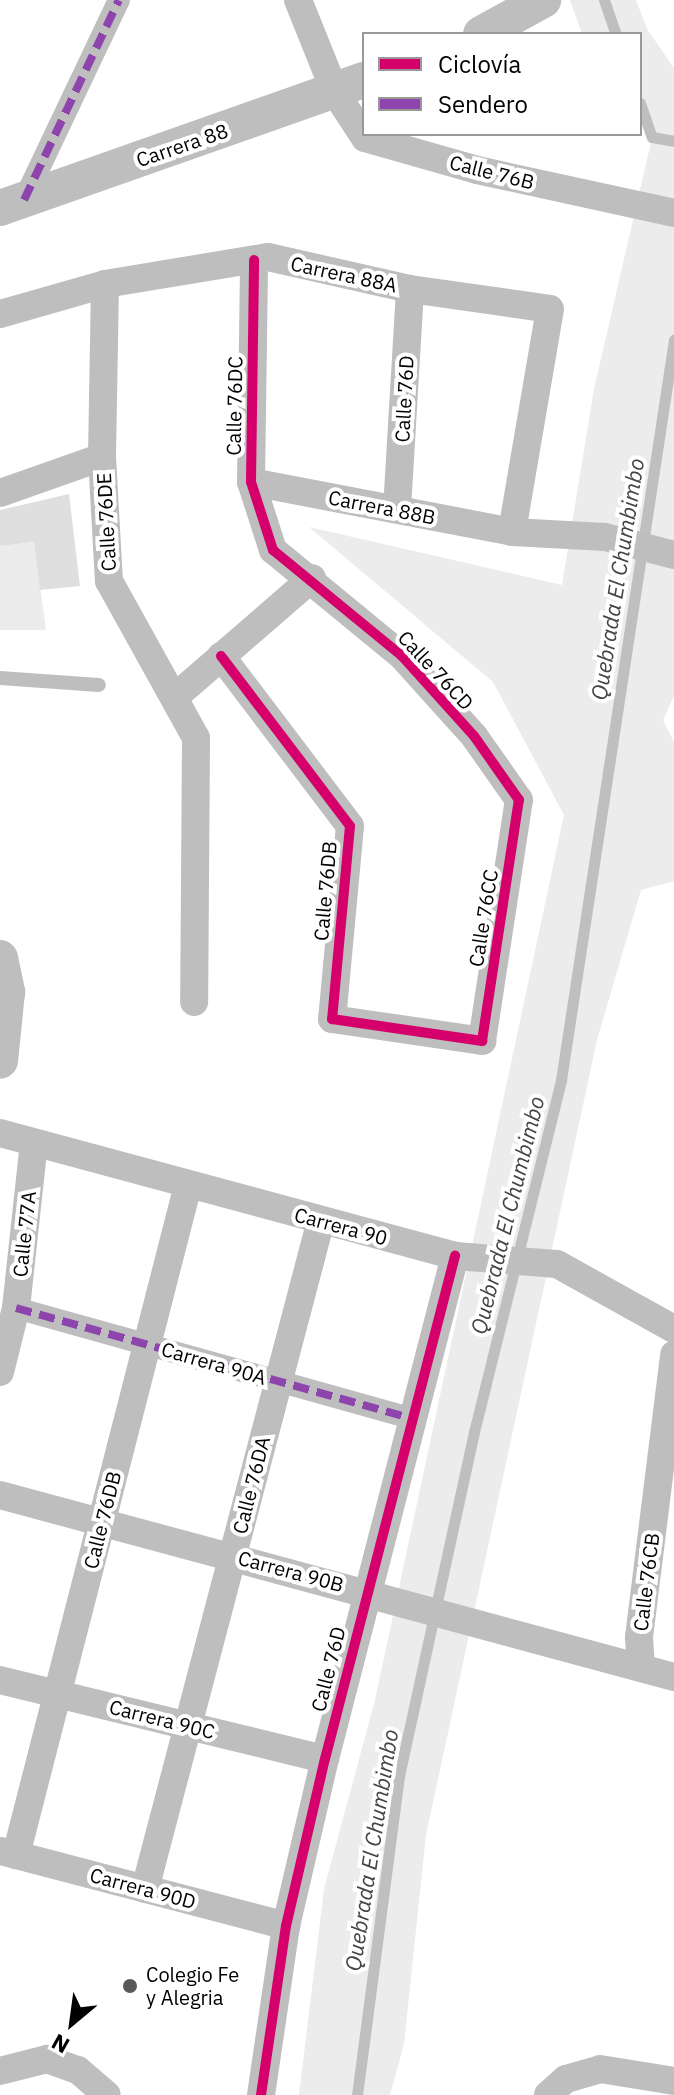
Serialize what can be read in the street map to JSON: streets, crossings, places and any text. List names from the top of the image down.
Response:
{
  "streets": {
    "street": [
      "Carrera 88",
      "Calle 76B",
      "Carrera 88A",
      "Calle 76D",
      "Calle 76DC",
      "Carrera 88B",
      "Calle 76DE",
      "Calle 76CD",
      "Calle 76DB",
      "Calle 76CC",
      "Carrera 90",
      "Calle 77A",
      "Carrera 90A",
      "Calle 76DA",
      "Carrera 90B",
      "Calle 76CB",
      "Carrera 90C",
      "Carrera 90D"
    ]
  },
  "crossings": [
    ["Carrera 88", "Calle 76B"],
    ["Carrera 88A", "Calle 76D"],
    ["Carrera 88A", "Calle 76DC"],
    ["Carrera 88A", "Carrera 88B"],
    ["Carrera 88A", "Calle 76DE"],
    ["Calle 76D", "Carrera 88B"],
    ["Calle 76D", "Carrera 90"],
    ["Calle 76D", "Carrera 90A"],
    ["Calle 76D", "Carrera 90B"],
    ["Calle 76D", "Carrera 90C"],
    ["Calle 76D", "Carrera 90D"],
    ["Calle 76DC", "Carrera 88B"],
    ["Calle 76DC", "Calle 76CD"],
    ["Calle 76CD", "Calle 76CC"],
    ["Calle 76DB", "Calle 76CC"],
    ["Calle 76DB", "Carrera 90"],
    ["Calle 76DB", "Carrera 90A"],
    ["Calle 76DB", "Carrera 90B"],
    ["Calle 76DB", "Carrera 90C"],
    ["Calle 76DB", "Carrera 90D"],
    ["Carrera 90", "Calle 77A"],
    ["Carrera 90", "Calle 76DA"],
    ["Calle 77A", "Carrera 90A"],
    ["Carrera 90A", "Calle 76DA"],
    ["Calle 76DA", "Carrera 90B"],
    ["Calle 76DA", "Carrera 90C"],
    ["Calle 76DA", "Carrera 90D"],
    ["Carrera 90B", "Calle 76CB"]
  ],
  "water": ["Quebrada El Chumbimbo"],
  "places": ["Colegio Fe y Alegria"],
  "legend": ["Ciclovía", "Sendero"],
  "north": "bottom left"
}
